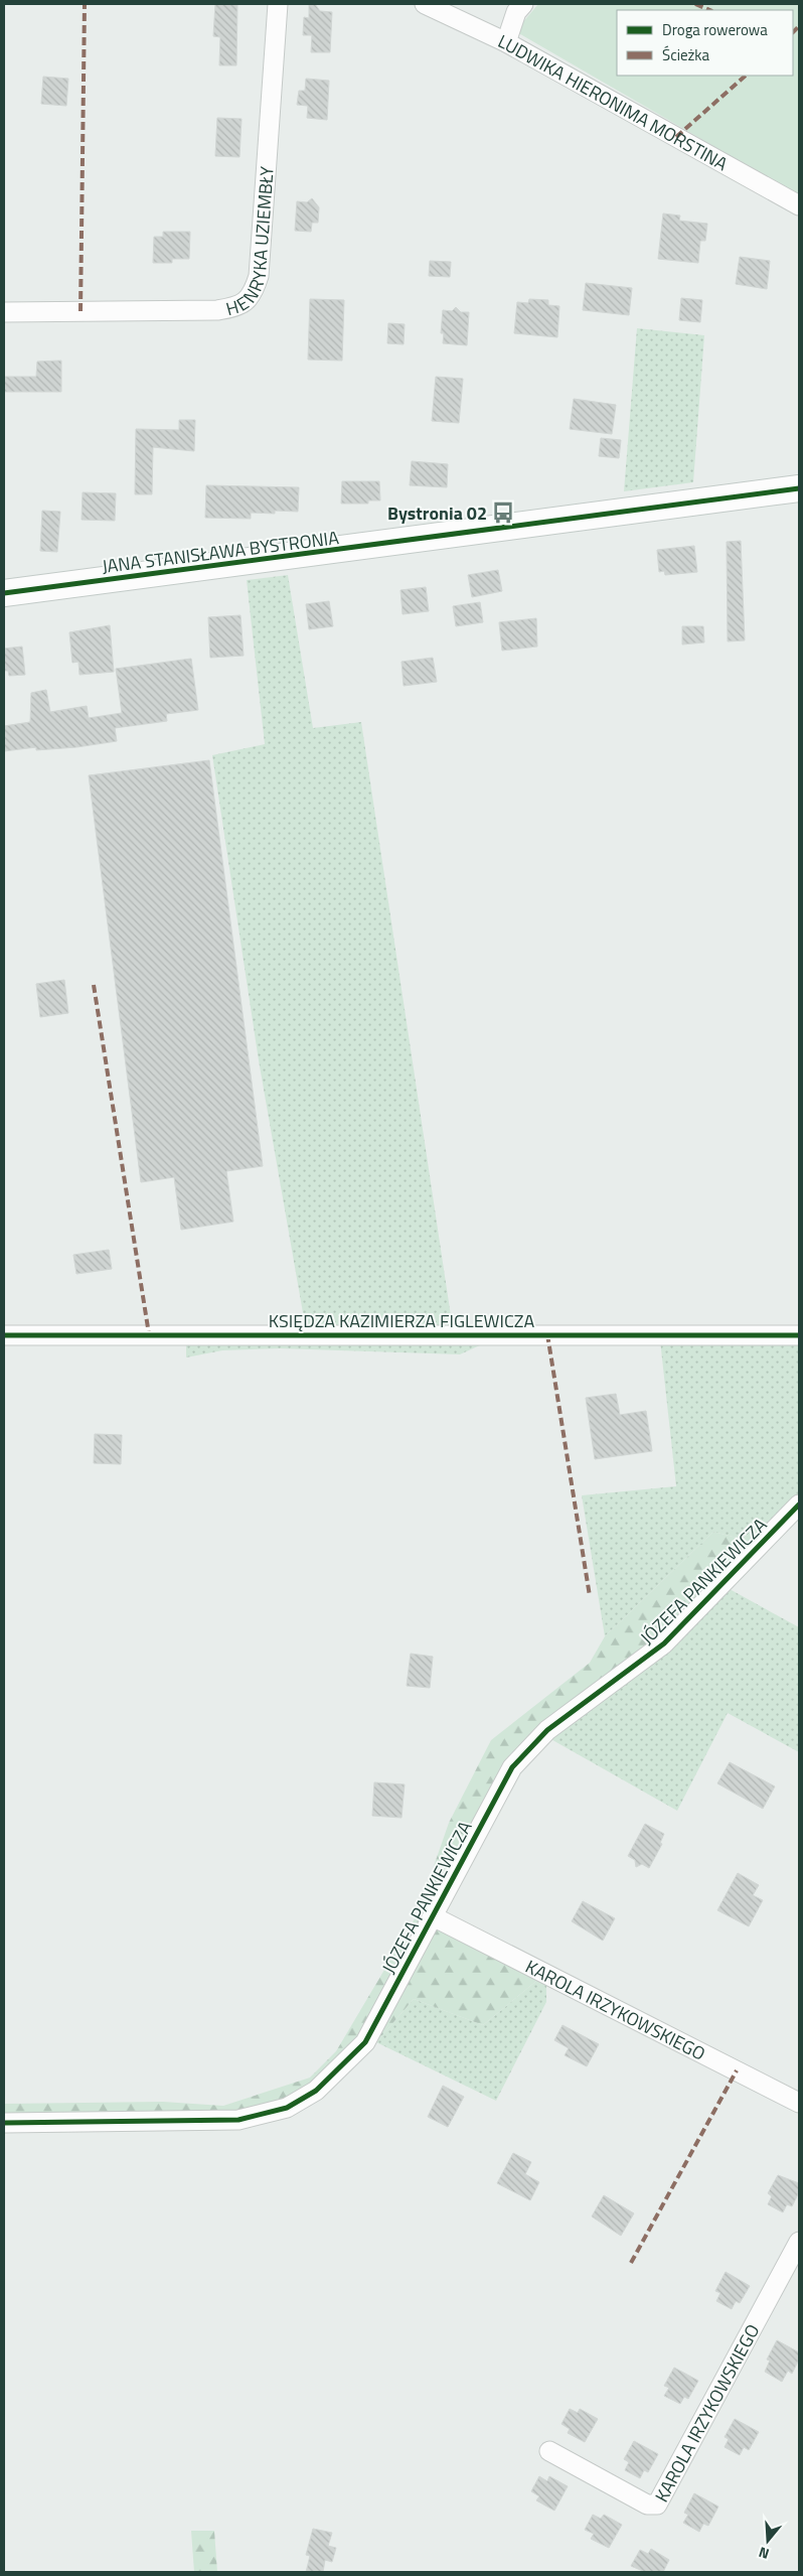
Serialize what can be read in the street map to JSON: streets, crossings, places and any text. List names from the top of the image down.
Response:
{
  "streets": {
    "street": [
      "LUDWIKA HIERONIMA MORSTINA",
      "HENRYKA UZIEMBŁY",
      "JANA STANISŁAWA BYSTRONIA",
      "KSIĘDZA KAZIMIERZA FIGLEWICZA",
      "JÓZEFA PANKIEWICZA",
      "KAROLA IRZYKOWSKIEGO"
    ]
  },
  "crossings": [
    ["JÓZEFA PANKIEWICZA", "KAROLA IRZYKOWSKIEGO"]
  ],
  "places": {
    "bus stop": ["Bystronia 02"]
  },
  "legend": ["Droga rowerowa", "Ścieżka"],
  "north": "bottom"
}
